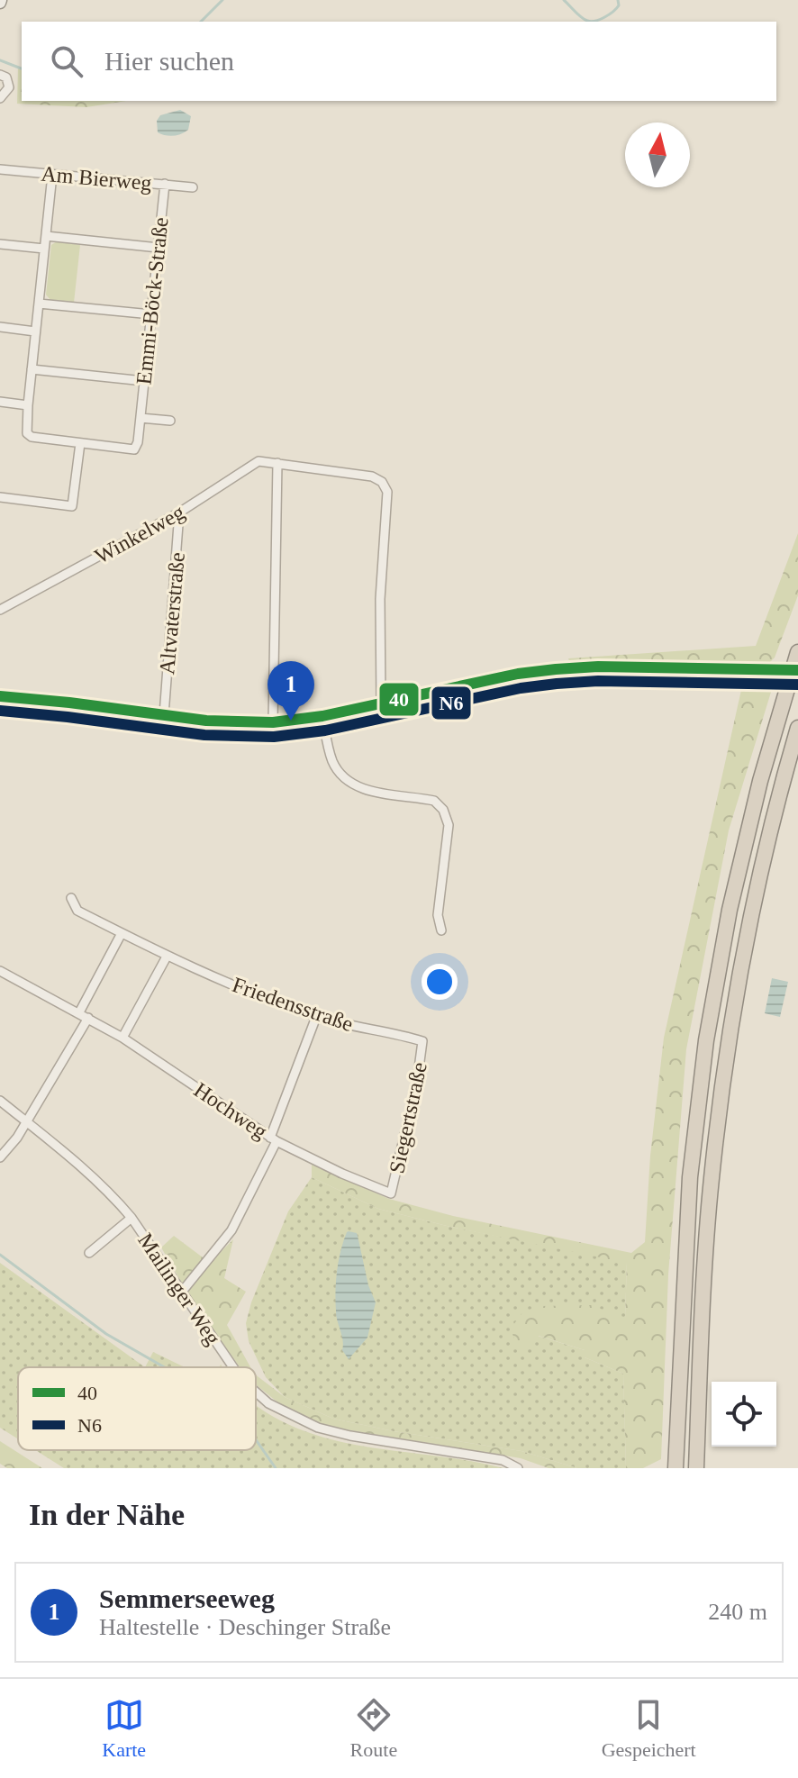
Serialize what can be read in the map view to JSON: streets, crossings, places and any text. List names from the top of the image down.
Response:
{
  "streets": {
    "street": [
      "Am Bierweg",
      "Emmi-Böck-Straße",
      "Winkelweg",
      "Altvaterstraße",
      "Friedensstraße",
      "Hochweg",
      "Siegertstraße",
      "Mailinger Weg"
    ]
  },
  "crossings": [
    ["Am Bierweg", "Emmi-Böck-Straße"],
    ["Winkelweg", "Altvaterstraße"],
    ["Friedensstraße", "Siegertstraße"],
    ["Hochweg", "Siegertstraße"]
  ],
  "lines": ["transit line 40", "transit line N6"],
  "legend": ["40", "N6"],
  "north": "top",
  "page": {
    "search": "Hier suchen",
    "pins": "1",
    "heading": "In der Nähe",
    "list": [
      {
        "mark": "1",
        "name": "Semmerseeweg",
        "note": "Haltestelle · Deschinger Straße",
        "value": "240 m"
      }
    ],
    "nav": ["Karte", "Route", "Gespeichert"]
  }
}
